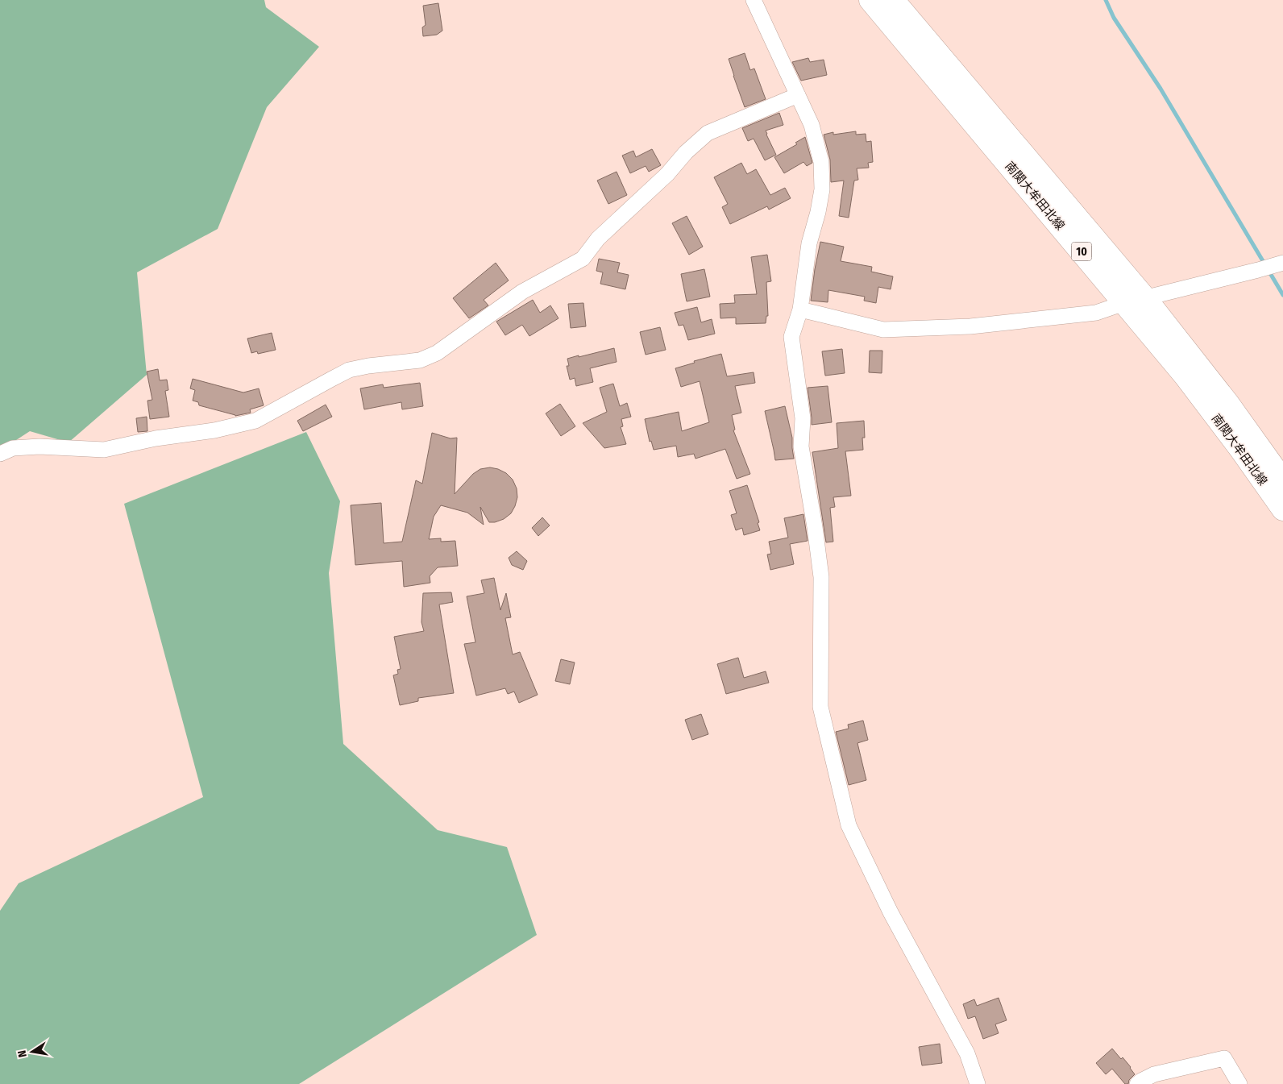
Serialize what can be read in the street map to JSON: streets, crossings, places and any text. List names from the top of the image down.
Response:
{
  "streets": {
    "main road": ["南関大牟田北線", "10"]
  },
  "north": "left"
}
